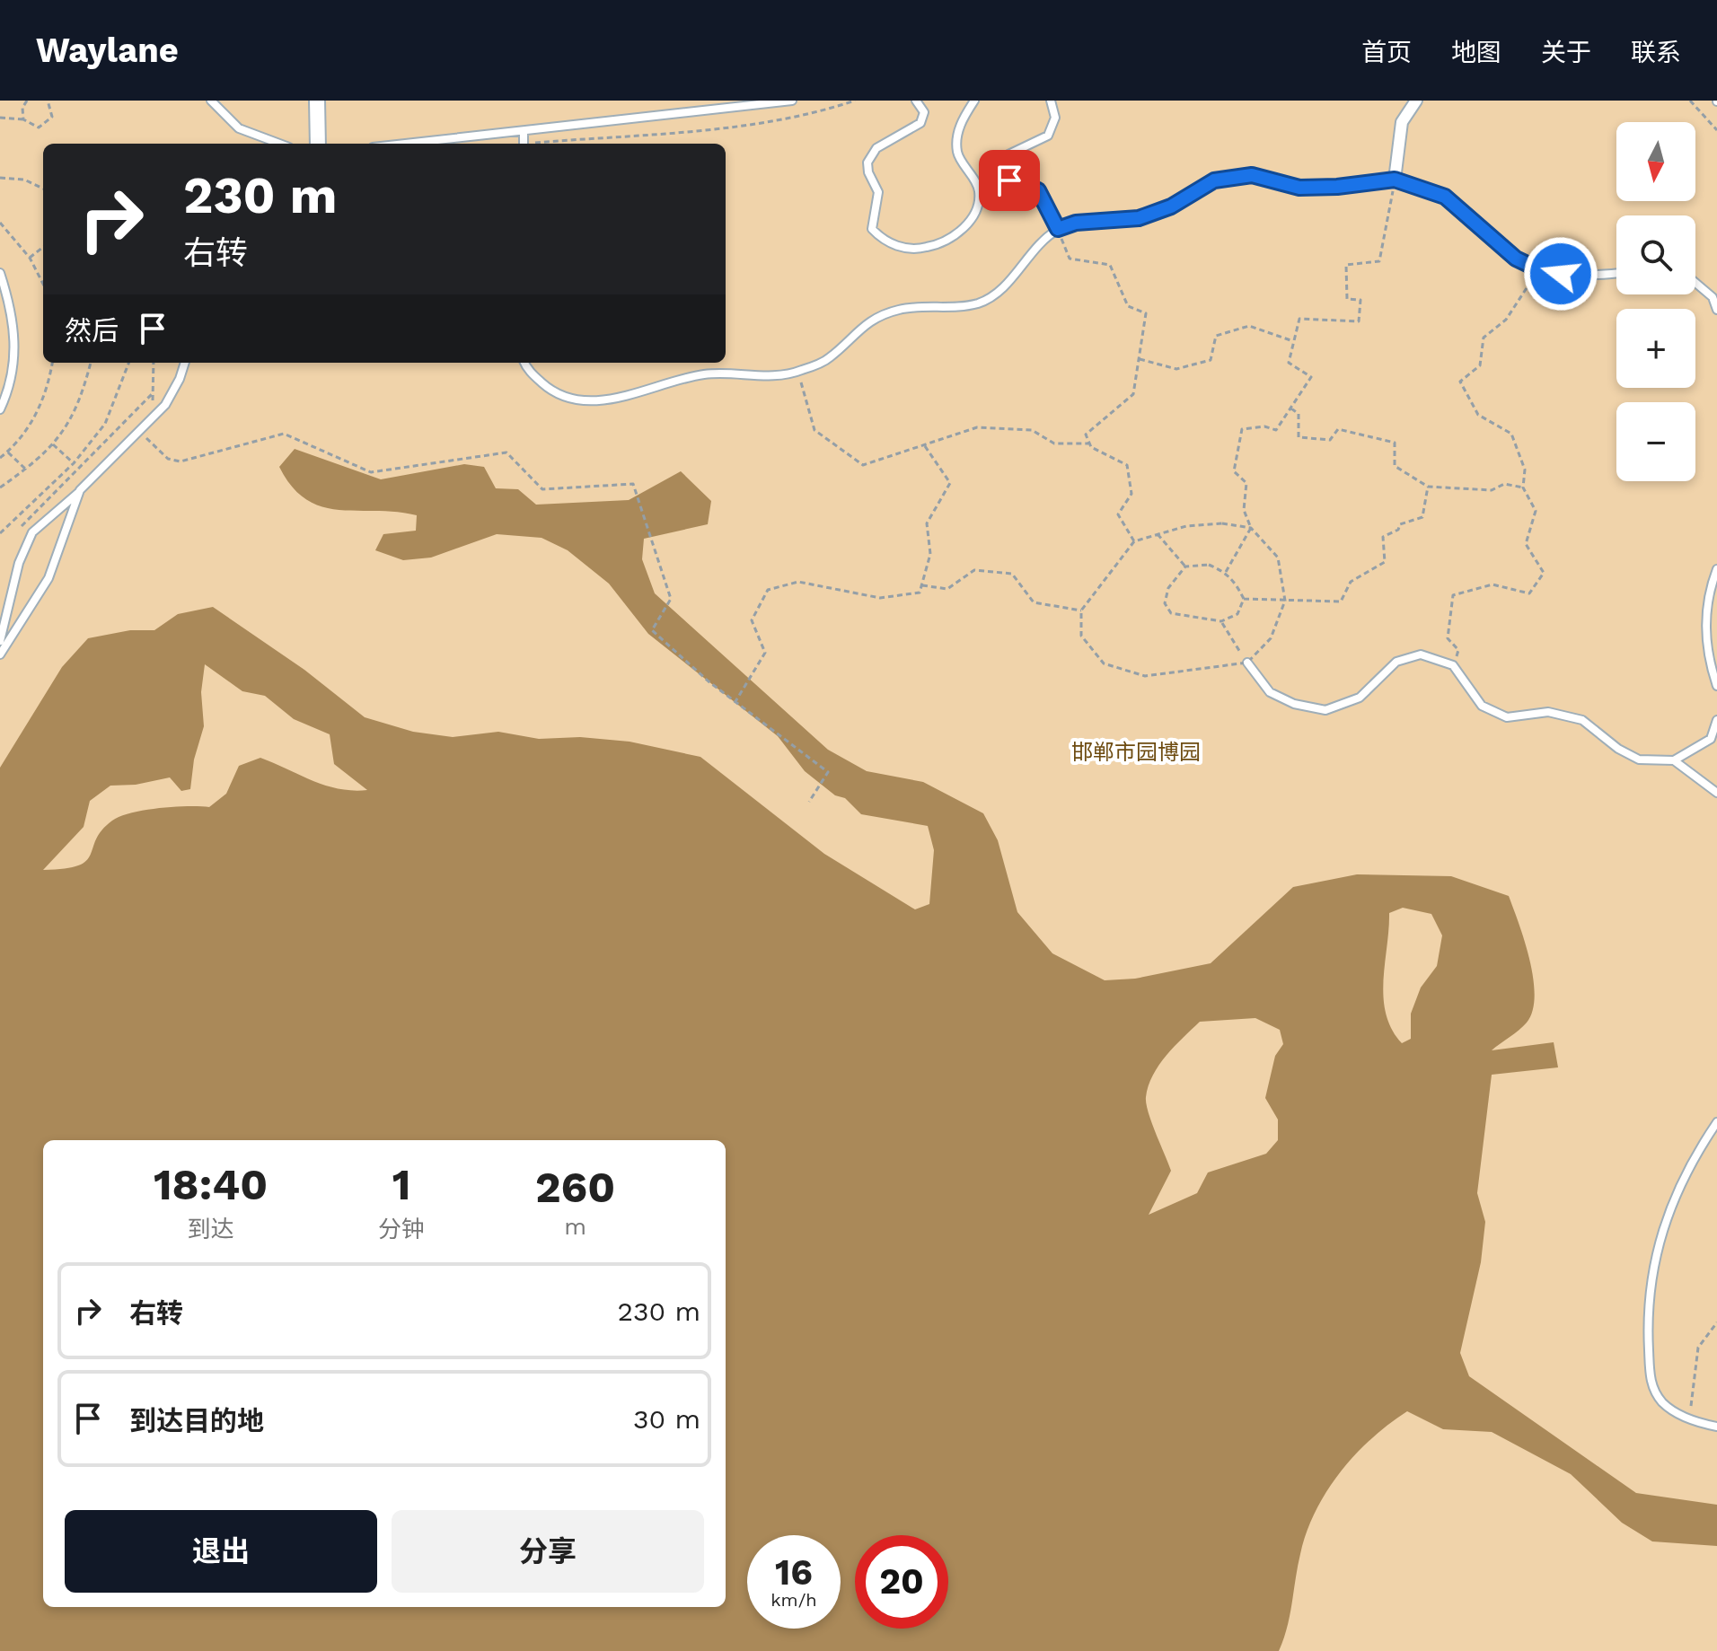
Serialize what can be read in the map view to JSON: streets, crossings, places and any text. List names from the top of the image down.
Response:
{
  "parks": ["邯郸市园博园"],
  "north": "bottom",
  "page": {
    "header": "Waylane",
    "nav": [
      "首页",
      "地图",
      "关于",
      "联系"
    ],
    "map_buttons": ["+", "−"],
    "turn": ["230 m", "右转"],
    "then": "然后",
    "eta": [
      "18:40",
      "到达",
      "1",
      "分钟",
      "260",
      "m"
    ],
    "list": [
      {
        "name": "右转",
        "value": "230 m"
      },
      {
        "name": "到达目的地",
        "value": "30 m"
      }
    ],
    "buttons": ["退出", "分享"],
    "speed": "16 km/h",
    "limit": "20"
  }
}
